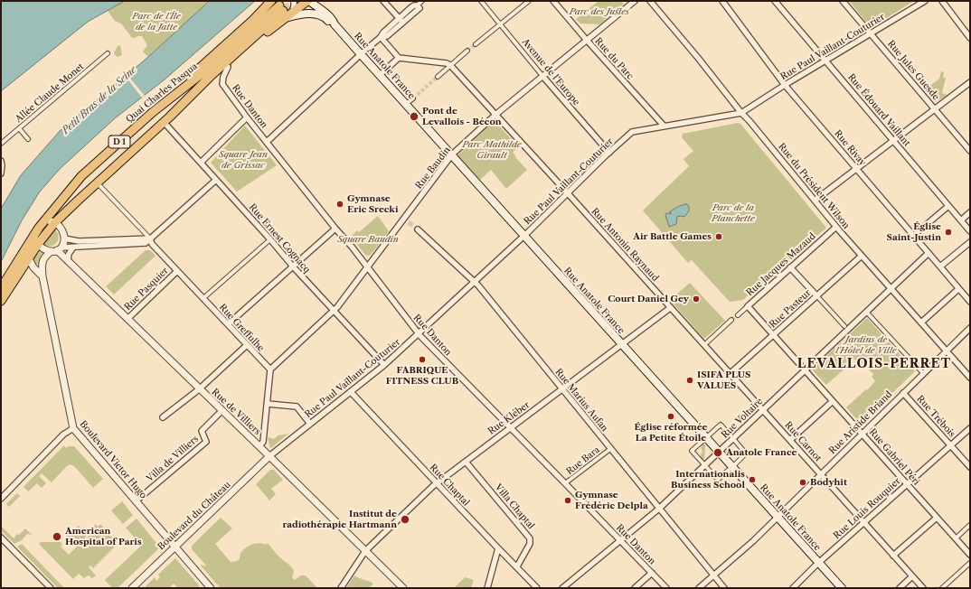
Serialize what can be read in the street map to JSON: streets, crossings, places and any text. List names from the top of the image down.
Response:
{
  "streets": {
    "main road": ["Rue Anatole France", "Quai Charles Pasqua", "D 1"],
    "street": [
      "Rue Paul Vaillant-Couturier",
      "Rue du Parc",
      "Rue Jules Guesde",
      "Avenue de l'Europe",
      "Allée Claude Monet",
      "Rue Danton",
      "Rue Édouard Vaillant",
      "Rue Rivay",
      "Rue Baudin",
      "Rue du Président Wilson",
      "Rue Ernest Cognacq",
      "Rue Antonin Raynaud",
      "Rue Jacques Mazaud",
      "Rue Pasquier",
      "Rue Pasteur",
      "Rue Greffulhe",
      "Rue Marius Aufan",
      "Rue de Villiers",
      "Rue Trébois",
      "Rue Kléber",
      "Rue Voltaire",
      "Rue Aristide Briand",
      "Rue Carnot",
      "Rue Gabriel Péri",
      "Villa de Villiers",
      "Boulevard Victor Hugo",
      "Rue Bara",
      "Rue Chaptal",
      "Villa Chaptal",
      "Rue Louis Rouquier",
      "Boulevard du Château"
    ]
  },
  "crossings": [
    ["Rue Paul Vaillant-Couturier", "Rue du Parc"],
    ["Rue Paul Vaillant-Couturier", "Rue Anatole France"],
    ["Rue Paul Vaillant-Couturier", "Rue Jules Guesde"],
    ["Rue Paul Vaillant-Couturier", "Avenue de l'Europe"],
    ["Rue Paul Vaillant-Couturier", "Rue Danton"],
    ["Rue Paul Vaillant-Couturier", "Rue Édouard Vaillant"],
    ["Rue Paul Vaillant-Couturier", "Rue Rivay"],
    ["Rue Paul Vaillant-Couturier", "Rue du Président Wilson"],
    ["Rue Paul Vaillant-Couturier", "Rue Ernest Cognacq"],
    ["Rue Paul Vaillant-Couturier", "Rue Antonin Raynaud"],
    ["Rue Paul Vaillant-Couturier", "Rue Marius Aufan"],
    ["Rue Paul Vaillant-Couturier", "Rue de Villiers"],
    ["Rue Paul Vaillant-Couturier", "Rue Chaptal"],
    ["Rue Paul Vaillant-Couturier", "Boulevard du Château"],
    ["Rue du Parc", "Rue Baudin"],
    ["Rue Anatole France", "Rue Baudin"],
    ["Rue Anatole France", "Rue Kléber"],
    ["Rue Anatole France", "Rue Voltaire"],
    ["Rue Anatole France", "Rue Aristide Briand"],
    ["Rue Anatole France", "Rue Louis Rouquier"],
    ["Avenue de l'Europe", "Rue Baudin"],
    ["Quai Charles Pasqua", "D 1"],
    ["Quai Charles Pasqua", "Rue Ernest Cognacq"],
    ["Rue Danton", "Rue Baudin"],
    ["Rue Danton", "Rue Kléber"],
    ["Rue Danton", "Rue Voltaire"],
    ["Rue Danton", "Rue Bara"],
    ["Rue Rivay", "Rue Voltaire"],
    ["Rue Baudin", "Rue Ernest Cognacq"],
    ["Rue Baudin", "Rue Antonin Raynaud"],
    ["Rue Baudin", "Rue Greffulhe"],
    ["Rue du Président Wilson", "Rue Jacques Mazaud"],
    ["Rue du Président Wilson", "Rue Pasteur"],
    ["Rue du Président Wilson", "Rue Voltaire"],
    ["Rue du Président Wilson", "Rue Aristide Briand"],
    ["Rue Antonin Raynaud", "Rue Kléber"],
    ["Rue Antonin Raynaud", "Rue Carnot"],
    ["Rue Jacques Mazaud", "Rue Gabriel Péri"],
    ["Rue Pasquier", "Rue Greffulhe"],
    ["Rue Pasquier", "Rue de Villiers"],
    ["Rue Pasteur", "Rue Carnot"],
    ["Rue Pasteur", "Rue Gabriel Péri"],
    ["Rue Marius Aufan", "Rue Kléber"],
    ["Rue Marius Aufan", "Rue Voltaire"],
    ["Rue Marius Aufan", "Rue Aristide Briand"],
    ["Rue Marius Aufan", "Rue Bara"],
    ["Rue de Villiers", "Rue Kléber"],
    ["Rue de Villiers", "Villa de Villiers"],
    ["Rue de Villiers", "Boulevard Victor Hugo"],
    ["Rue de Villiers", "Boulevard du Château"],
    ["Rue Trébois", "Rue Aristide Briand"],
    ["Rue Trébois", "Rue Louis Rouquier"],
    ["Rue Kléber", "Rue Carnot"],
    ["Rue Kléber", "Rue Chaptal"],
    ["Rue Kléber", "Villa Chaptal"],
    ["Rue Voltaire", "Rue Carnot"],
    ["Rue Voltaire", "Rue Gabriel Péri"],
    ["Rue Aristide Briand", "Rue Carnot"],
    ["Rue Aristide Briand", "Rue Gabriel Péri"],
    ["Rue Carnot", "Rue Louis Rouquier"],
    ["Rue Gabriel Péri", "Rue Louis Rouquier"],
    ["Villa de Villiers", "Boulevard Victor Hugo"],
    ["Boulevard Victor Hugo", "Boulevard du Château"],
    ["Rue Chaptal", "Villa Chaptal"]
  ],
  "districts": ["LEVALLOIS-PERRET"],
  "water": ["Petit Bras de la Seine"],
  "parks": [
    "Parc des Justes",
    "Parc de l'Île de la Jatte",
    "Parc Mathilde Girault",
    "Square Jean de Grissac",
    "Parc de la Planchette",
    "Square Baudin",
    "Jardins de l'Hôtel de Ville"
  ],
  "places": [
    "Pont de Levallois - Bécon",
    "Gymnase Eric Srecki",
    "Église Saint-Justin",
    "Air Battle Games",
    "Court Daniel Gey",
    "FABRIQUE FITNESS CLUB",
    "ISIFA PLUS VALUES",
    "Église réformée La Petite Étoile",
    "Anatole France",
    "Internationalis Business School",
    "Bodyhit",
    "Gymnase Frédéric Delpla",
    "Institut de radiothérapie Hartmann",
    "American Hospital of Paris"
  ]
}
